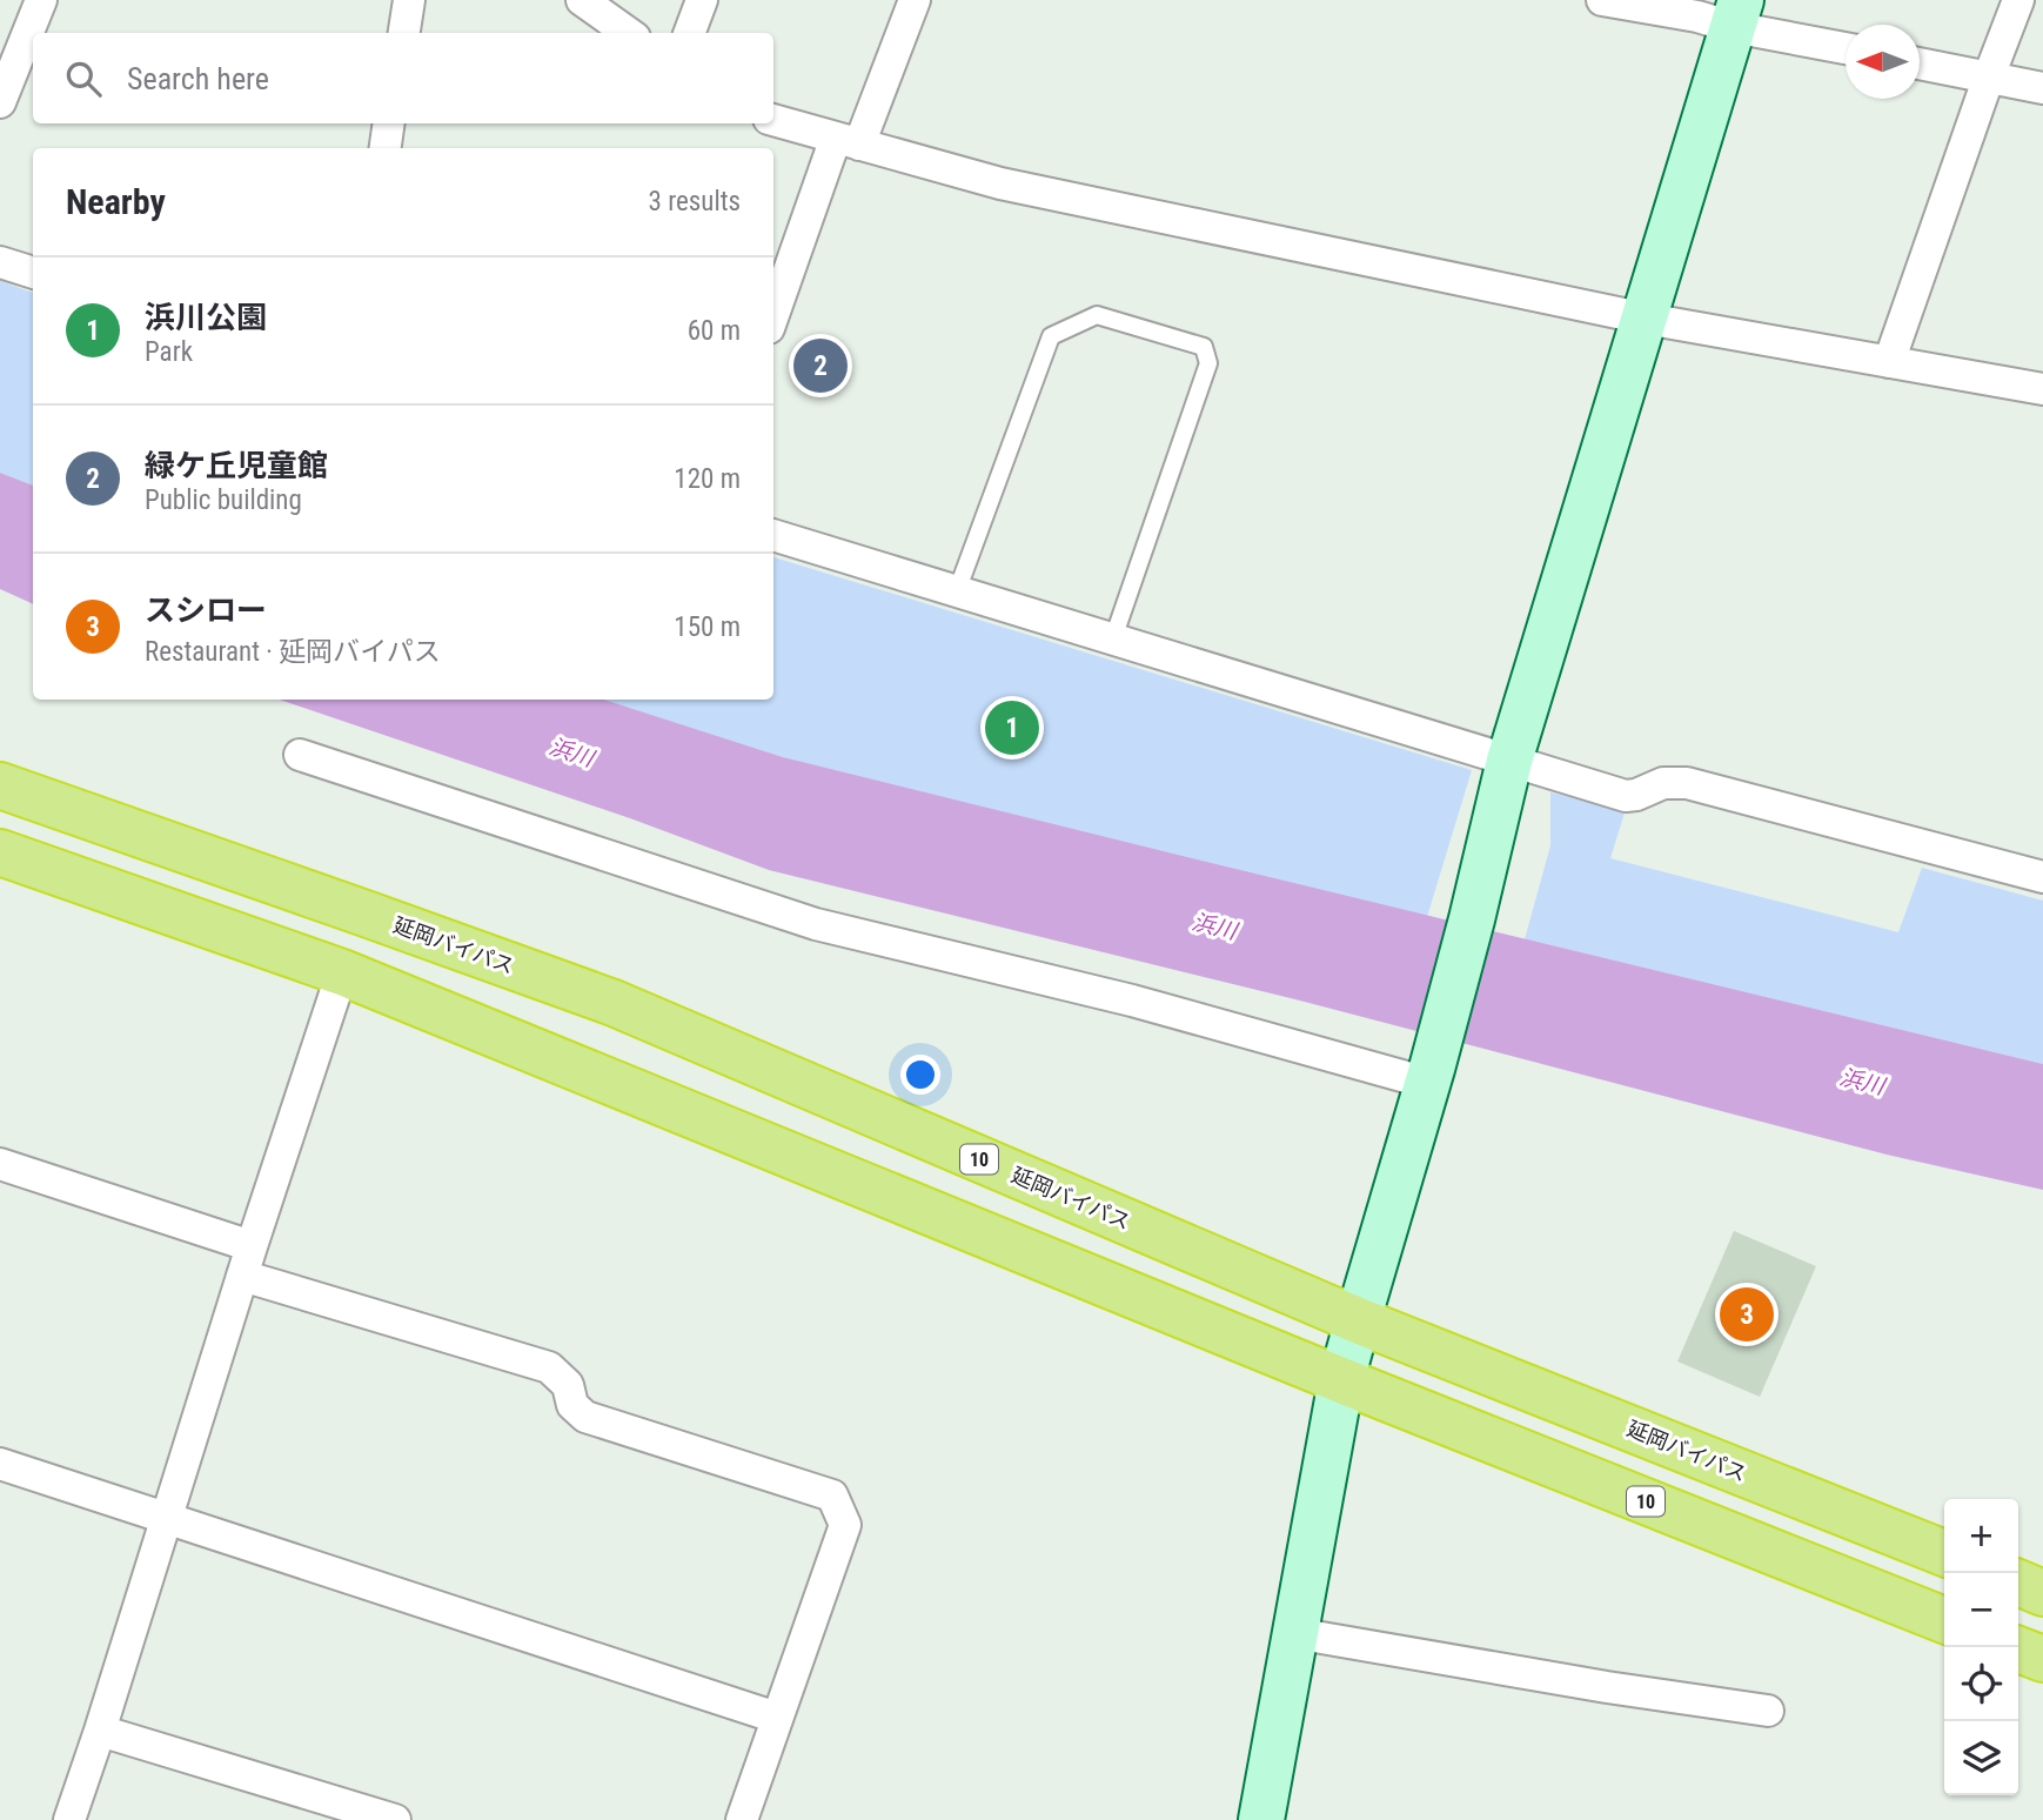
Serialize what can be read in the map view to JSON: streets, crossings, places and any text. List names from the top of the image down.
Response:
{
  "streets": {
    "highway": ["延岡バイパス", "10"]
  },
  "water": ["浜川"],
  "north": "left",
  "page": {
    "search": "Search here",
    "heading": ["Nearby", "3 results"],
    "list": [
      {
        "mark": "1",
        "name": "浜川公園",
        "note": "Park",
        "value": "60 m"
      },
      {
        "mark": "2",
        "name": "緑ケ丘児童館",
        "note": "Public building",
        "value": "120 m"
      },
      {
        "mark": "3",
        "name": "スシロー",
        "note": "Restaurant · 延岡バイパス",
        "value": "150 m"
      }
    ],
    "pins": ["2", "1", "3"],
    "map_buttons": ["+", "−"]
  }
}
